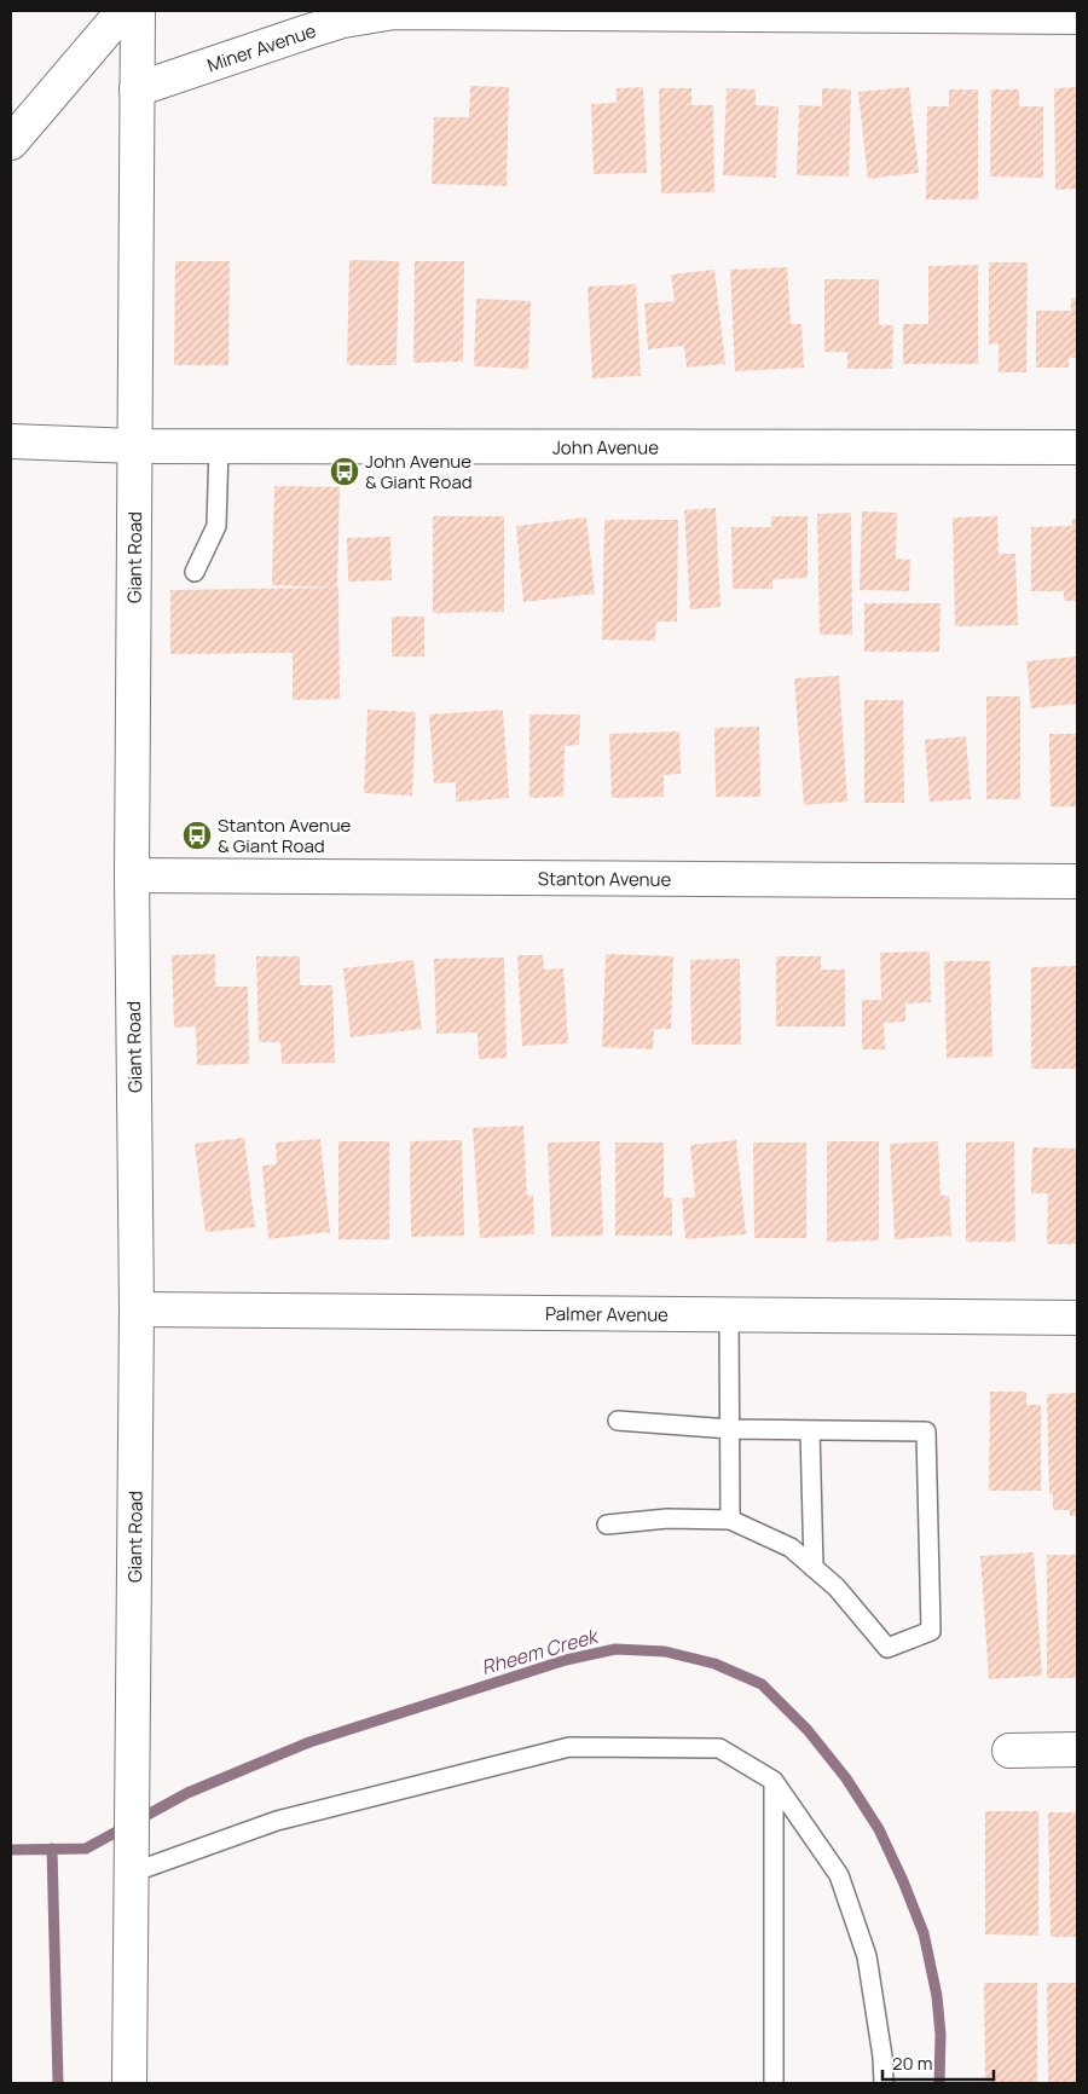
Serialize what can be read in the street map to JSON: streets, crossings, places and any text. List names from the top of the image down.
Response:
{
  "streets": {
    "main road": [
      "Miner Avenue",
      "John Avenue",
      "Giant Road",
      "Stanton Avenue",
      "Palmer Avenue"
    ]
  },
  "crossings": [
    ["Miner Avenue", "Giant Road"],
    ["John Avenue", "Giant Road"],
    ["Giant Road", "Stanton Avenue"],
    ["Giant Road", "Palmer Avenue"]
  ],
  "water": ["Rheem Creek"],
  "places": {
    "bus stop": ["John Avenue & Giant Road", "Stanton Avenue & Giant Road"]
  },
  "scale_bar": "20 m"
}
